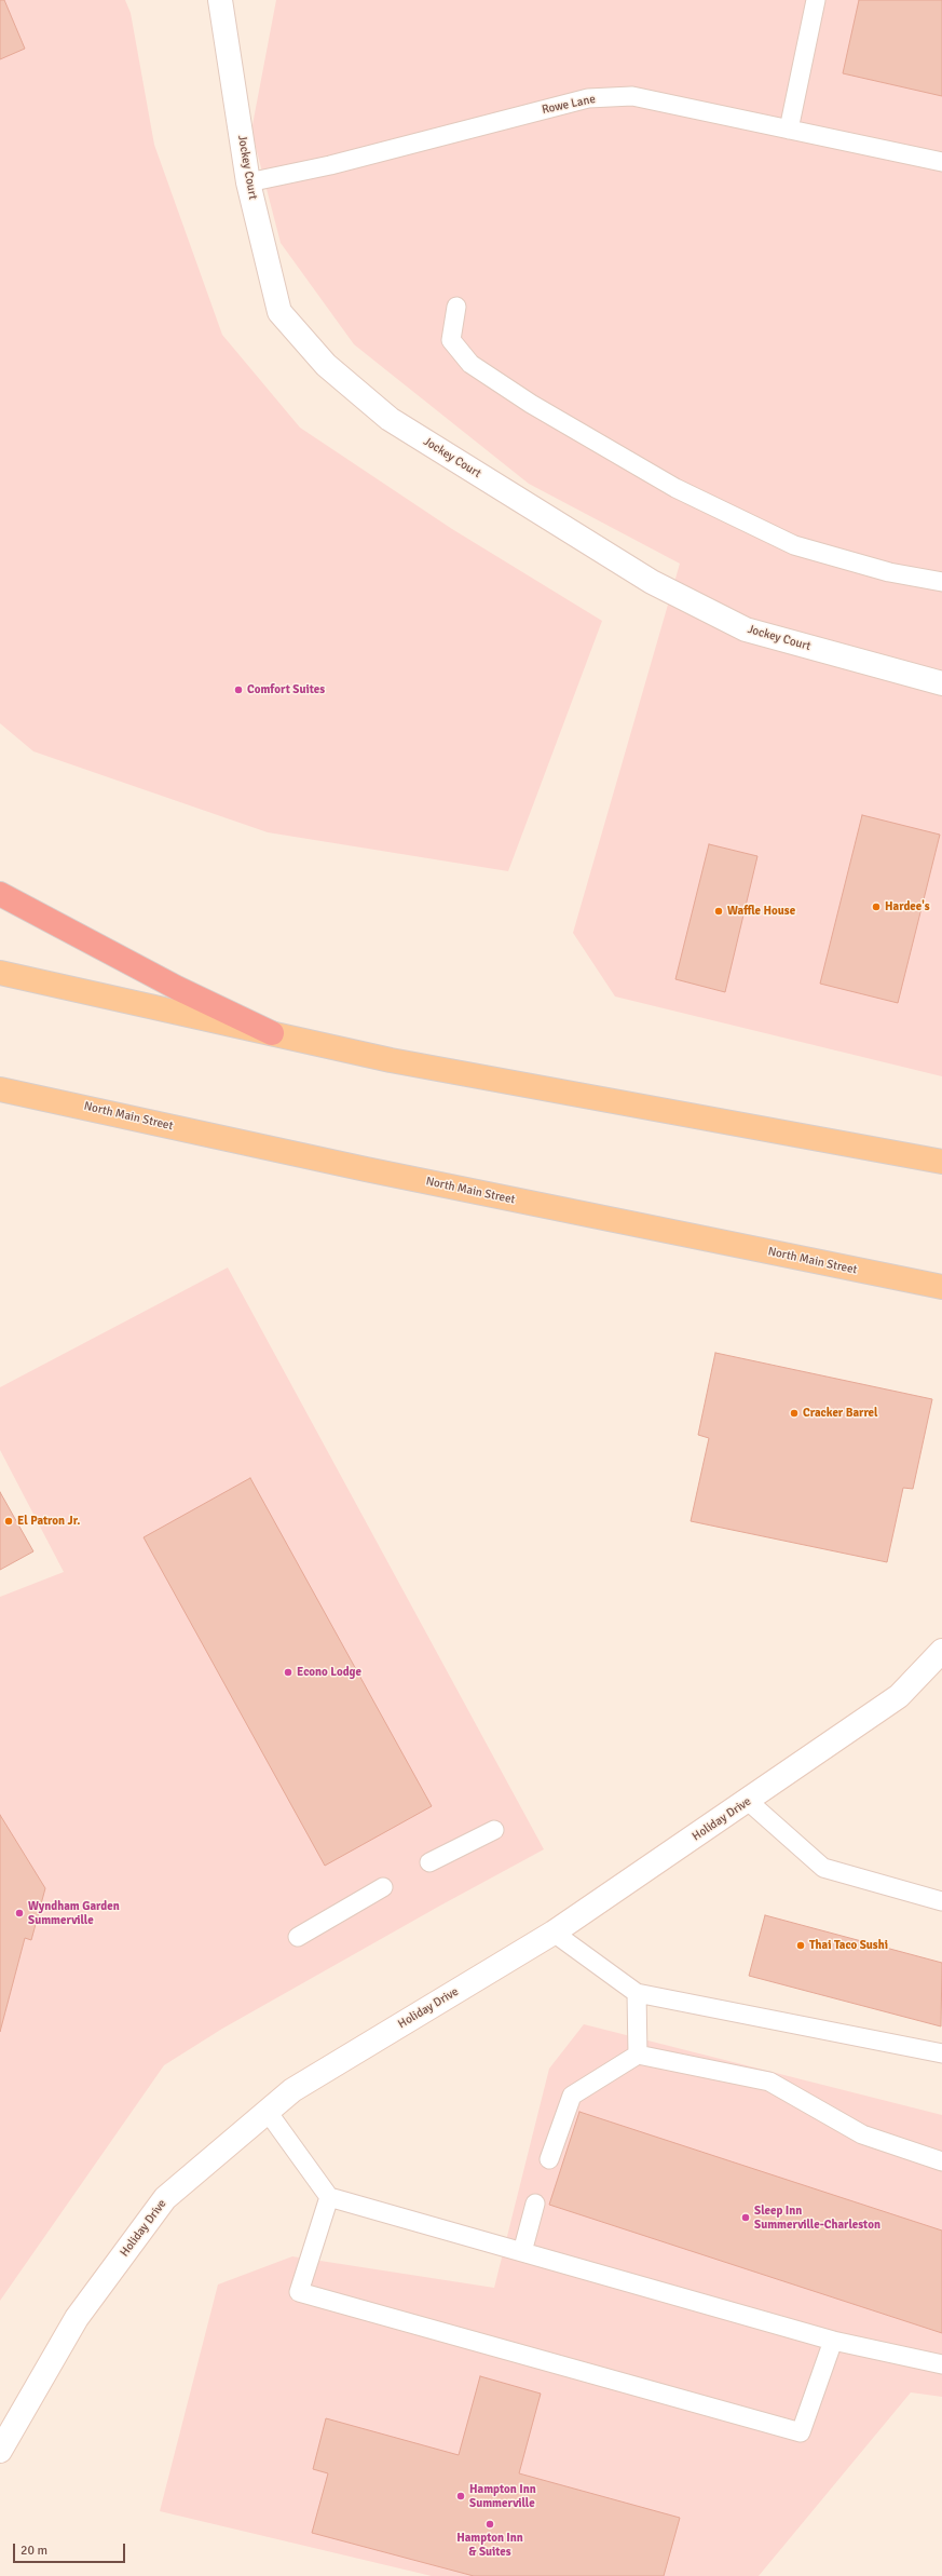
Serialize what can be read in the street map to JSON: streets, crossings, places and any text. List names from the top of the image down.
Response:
{
  "streets": {
    "main road": ["Jockey Court", "North Main Street", "Holiday Drive"],
    "lane": ["Rowe Lane"]
  },
  "crossings": [
    ["Rowe Lane", "Jockey Court"]
  ],
  "places": [
    "Comfort Suites",
    "Hardee's",
    "Waffle House",
    "Cracker Barrel",
    "El Patron Jr.",
    "Econo Lodge",
    "Wyndham Garden Summerville",
    "Thai Taco Sushi",
    "Sleep Inn Summerville-Charleston",
    "Hampton Inn Summerville",
    "Hampton Inn & Suites"
  ],
  "scale_bar": "20 m"
}
